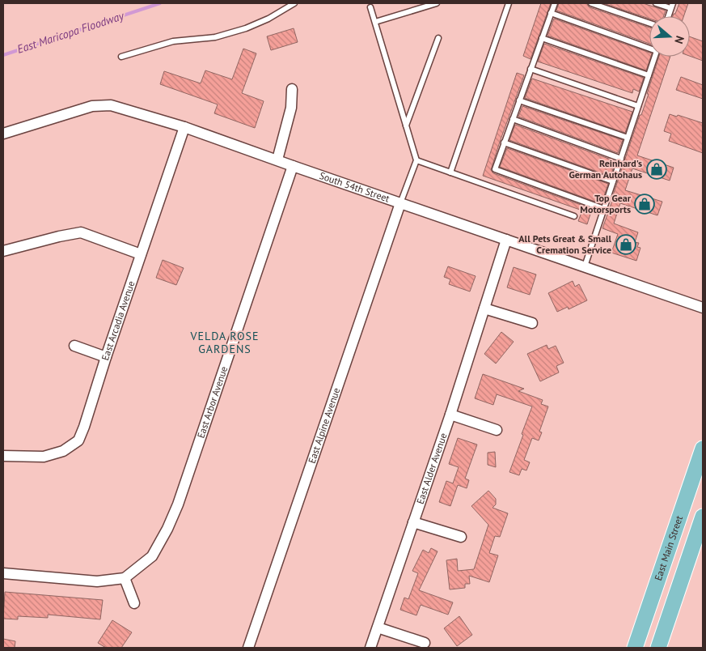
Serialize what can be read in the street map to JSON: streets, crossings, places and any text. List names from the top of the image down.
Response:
{
  "streets": {
    "main road": ["East Main Street"],
    "street": [
      "South 54th Street",
      "East Arcadia Avenue",
      "East Arbor Avenue",
      "East Alpine Avenue",
      "East Alder Avenue"
    ]
  },
  "crossings": [
    ["South 54th Street", "East Arcadia Avenue"],
    ["South 54th Street", "East Arbor Avenue"],
    ["South 54th Street", "East Alpine Avenue"],
    ["South 54th Street", "East Alder Avenue"]
  ],
  "districts": ["VELDA ROSE GARDENS"],
  "water": ["East Maricopa Floodway"],
  "places": {
    "shop": ["Reinhard's German Autohaus", "Top Gear Motorsports", "All Pets Great & Small Cremation Service"]
  },
  "north": "right"
}
